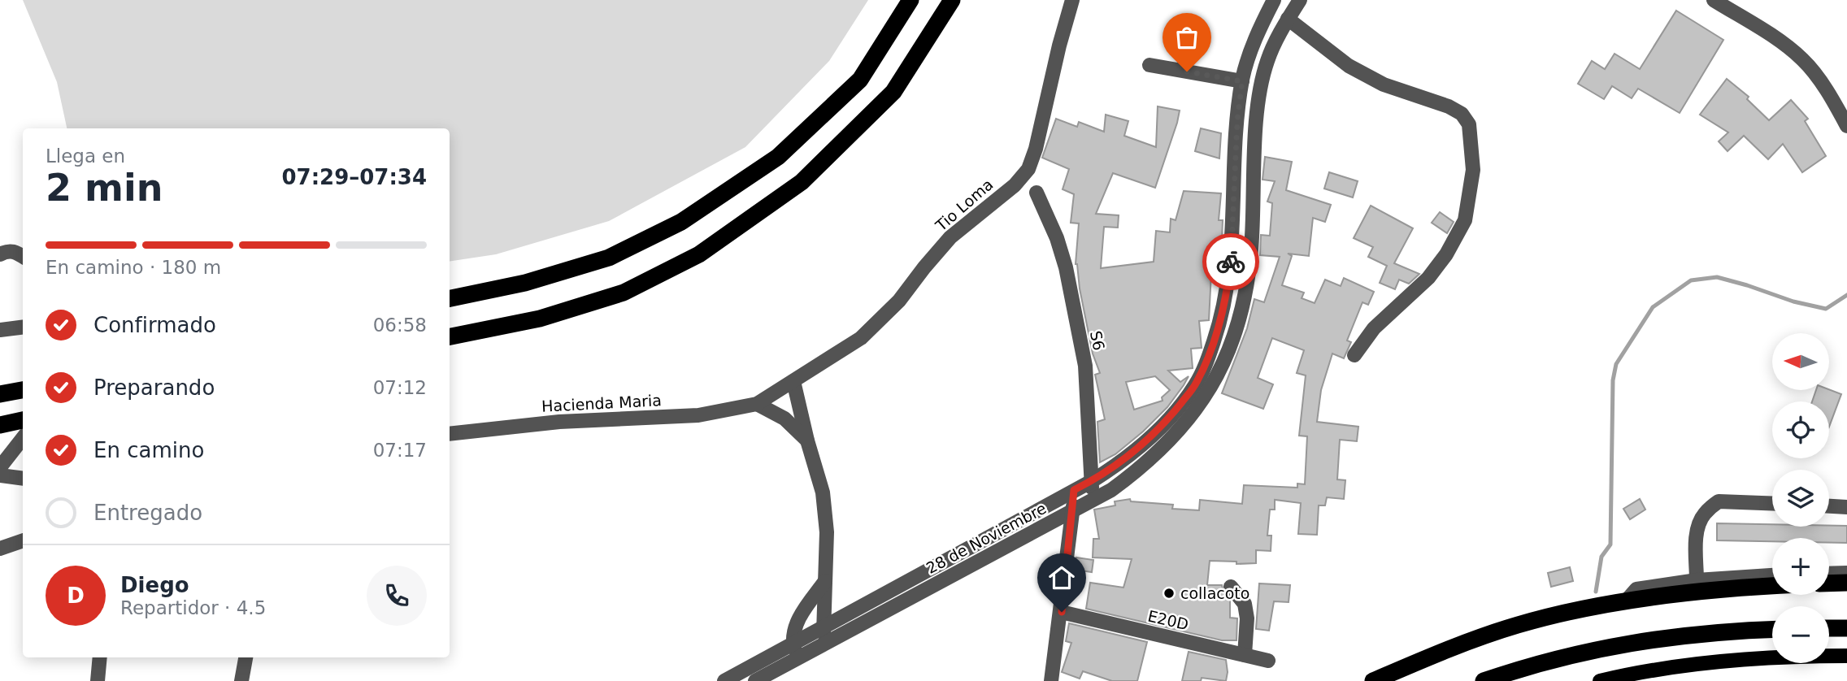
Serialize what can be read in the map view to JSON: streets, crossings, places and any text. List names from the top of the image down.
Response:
{
  "streets": {
    "street": [
      "Tio Loma",
      "S6",
      "Hacienda Maria",
      "28 de Noviembre",
      "E20D"
    ]
  },
  "crossings": [
    ["Tio Loma", "Hacienda Maria"],
    ["S6", "28 de Noviembre"]
  ],
  "places": ["collacoto"],
  "north": "left",
  "page": {
    "heading": ["2 min", "Llega en", "07:29–07:34"],
    "panel": ["Diego", "Repartidor · 4.5"],
    "bar": "En camino · 180 m",
    "list": [
      ["Confirmado", "06:58"],
      ["Preparando", "07:12"],
      ["En camino", "07:17"],
      "Entregado"
    ],
    "map_buttons": ["+", "−"],
    "round": "D"
  }
}
